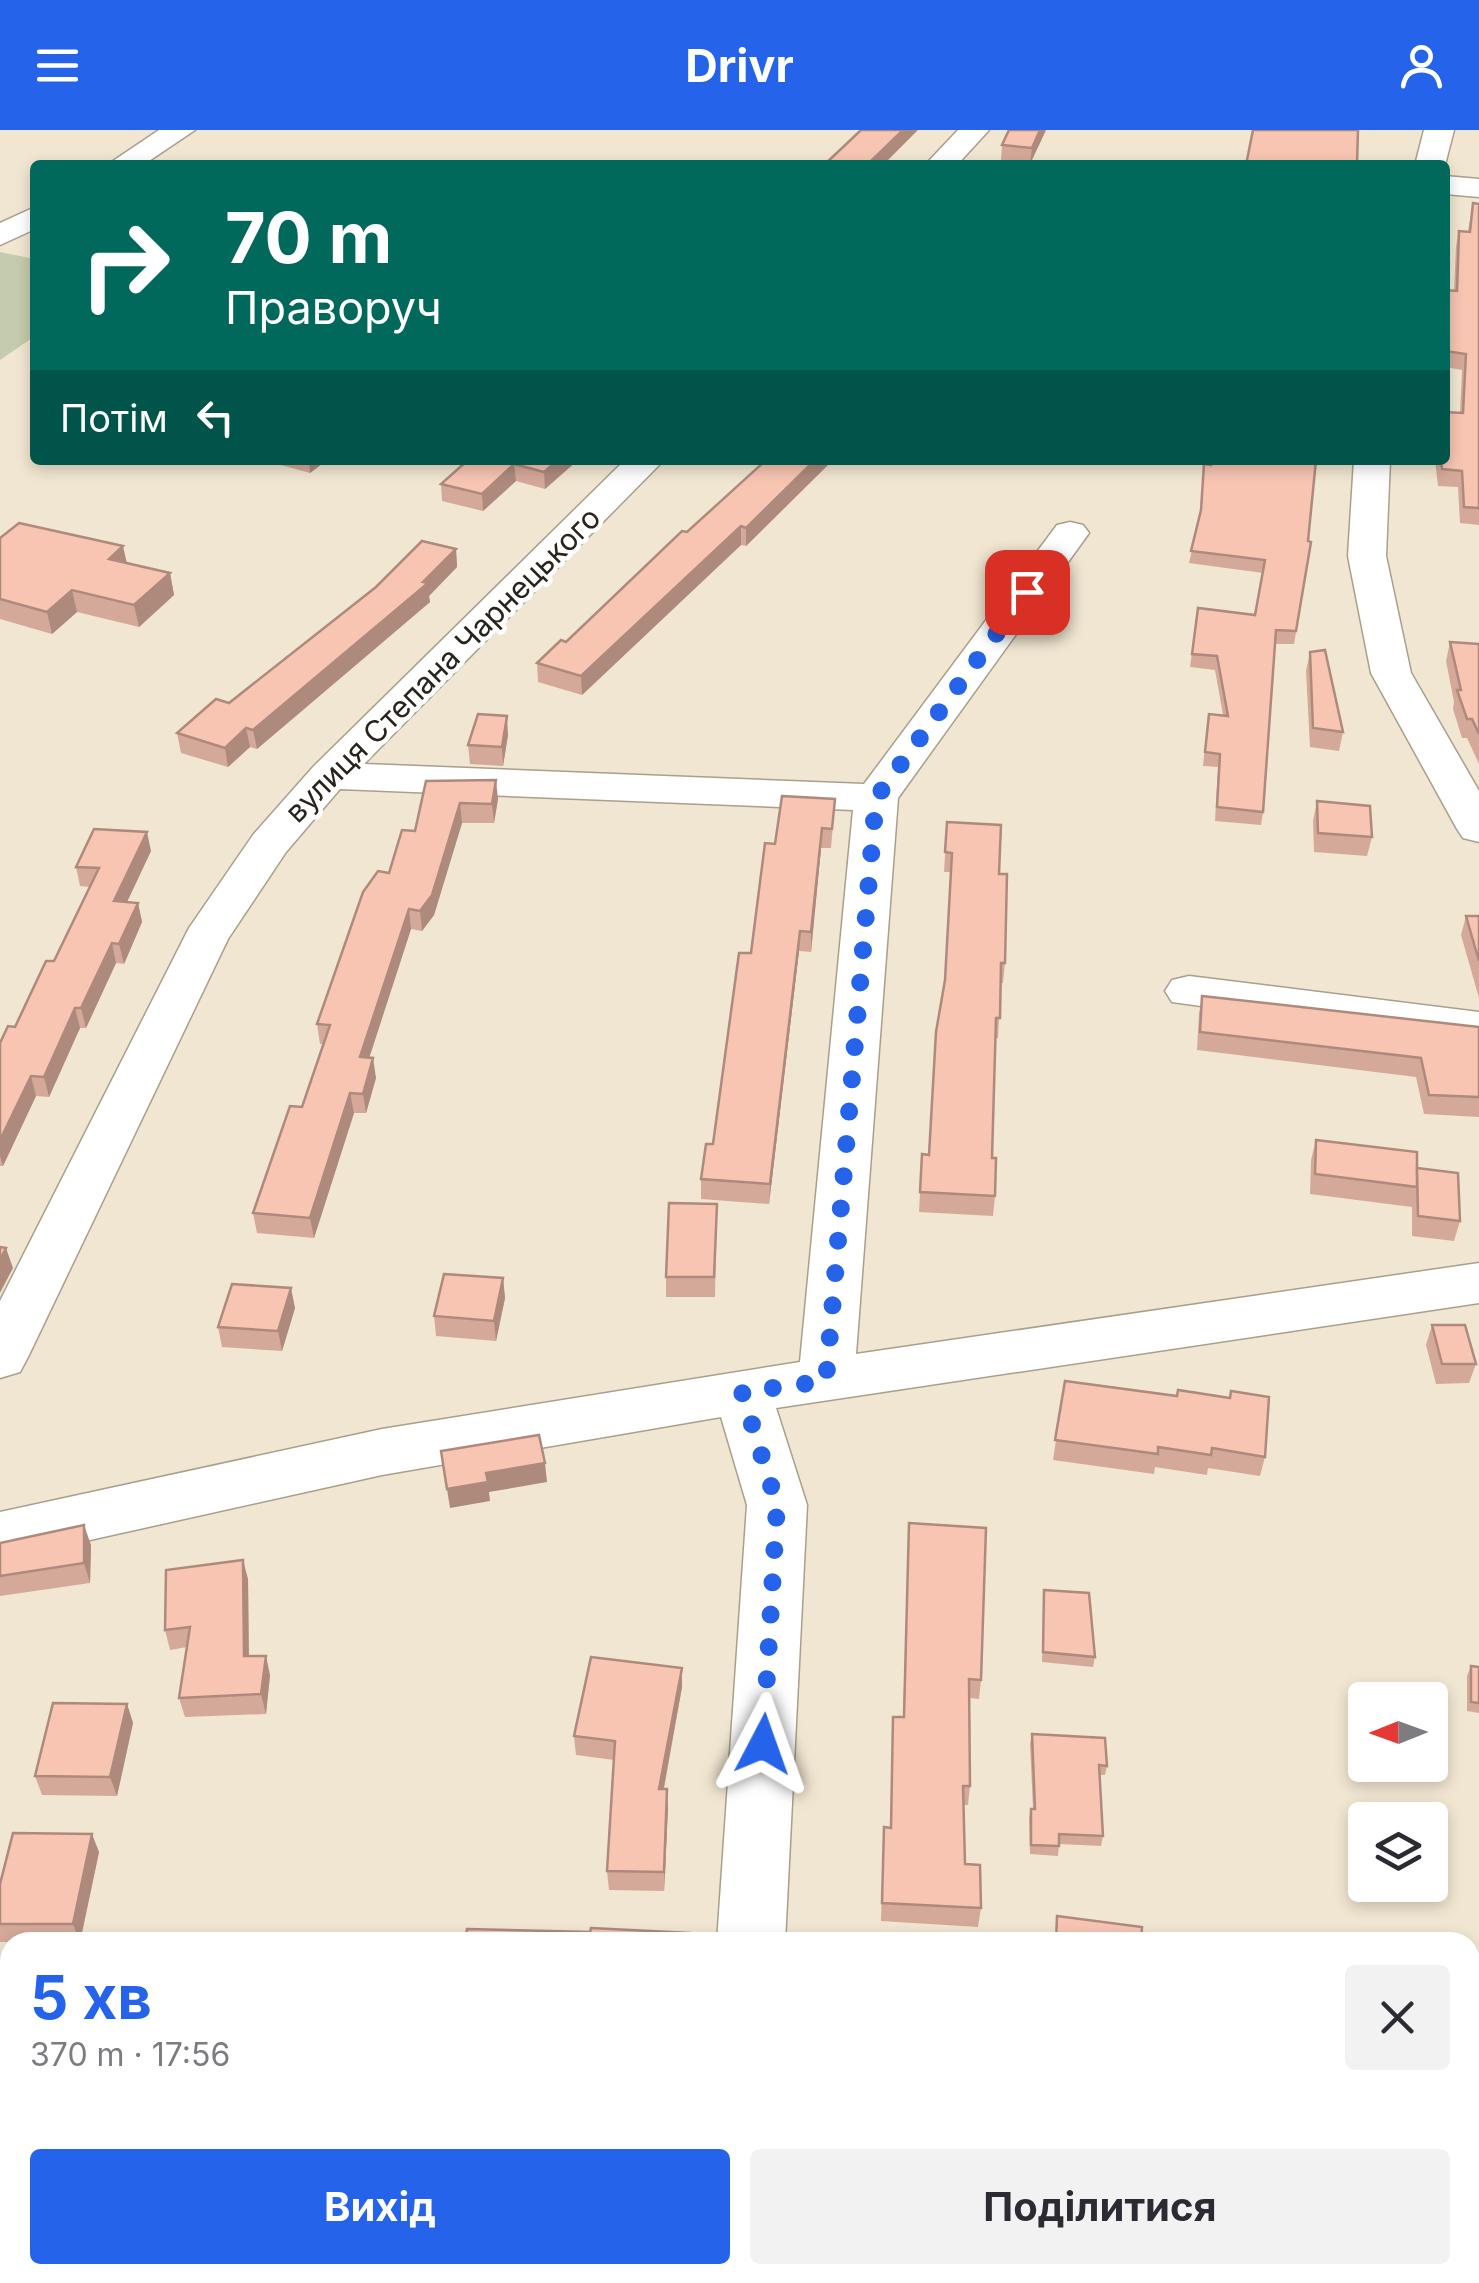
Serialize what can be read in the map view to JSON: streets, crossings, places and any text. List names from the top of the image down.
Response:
{
  "streets": {
    "street": ["вулиця Степана Чарнецького"]
  },
  "north": "left",
  "page": {
    "header": "Drivr",
    "turn": ["70 m", "Праворуч"],
    "then": "Потім",
    "heading": ["5 хв", "370 m · 17:56"],
    "buttons": ["Вихід", "Поділитися"]
  }
}
